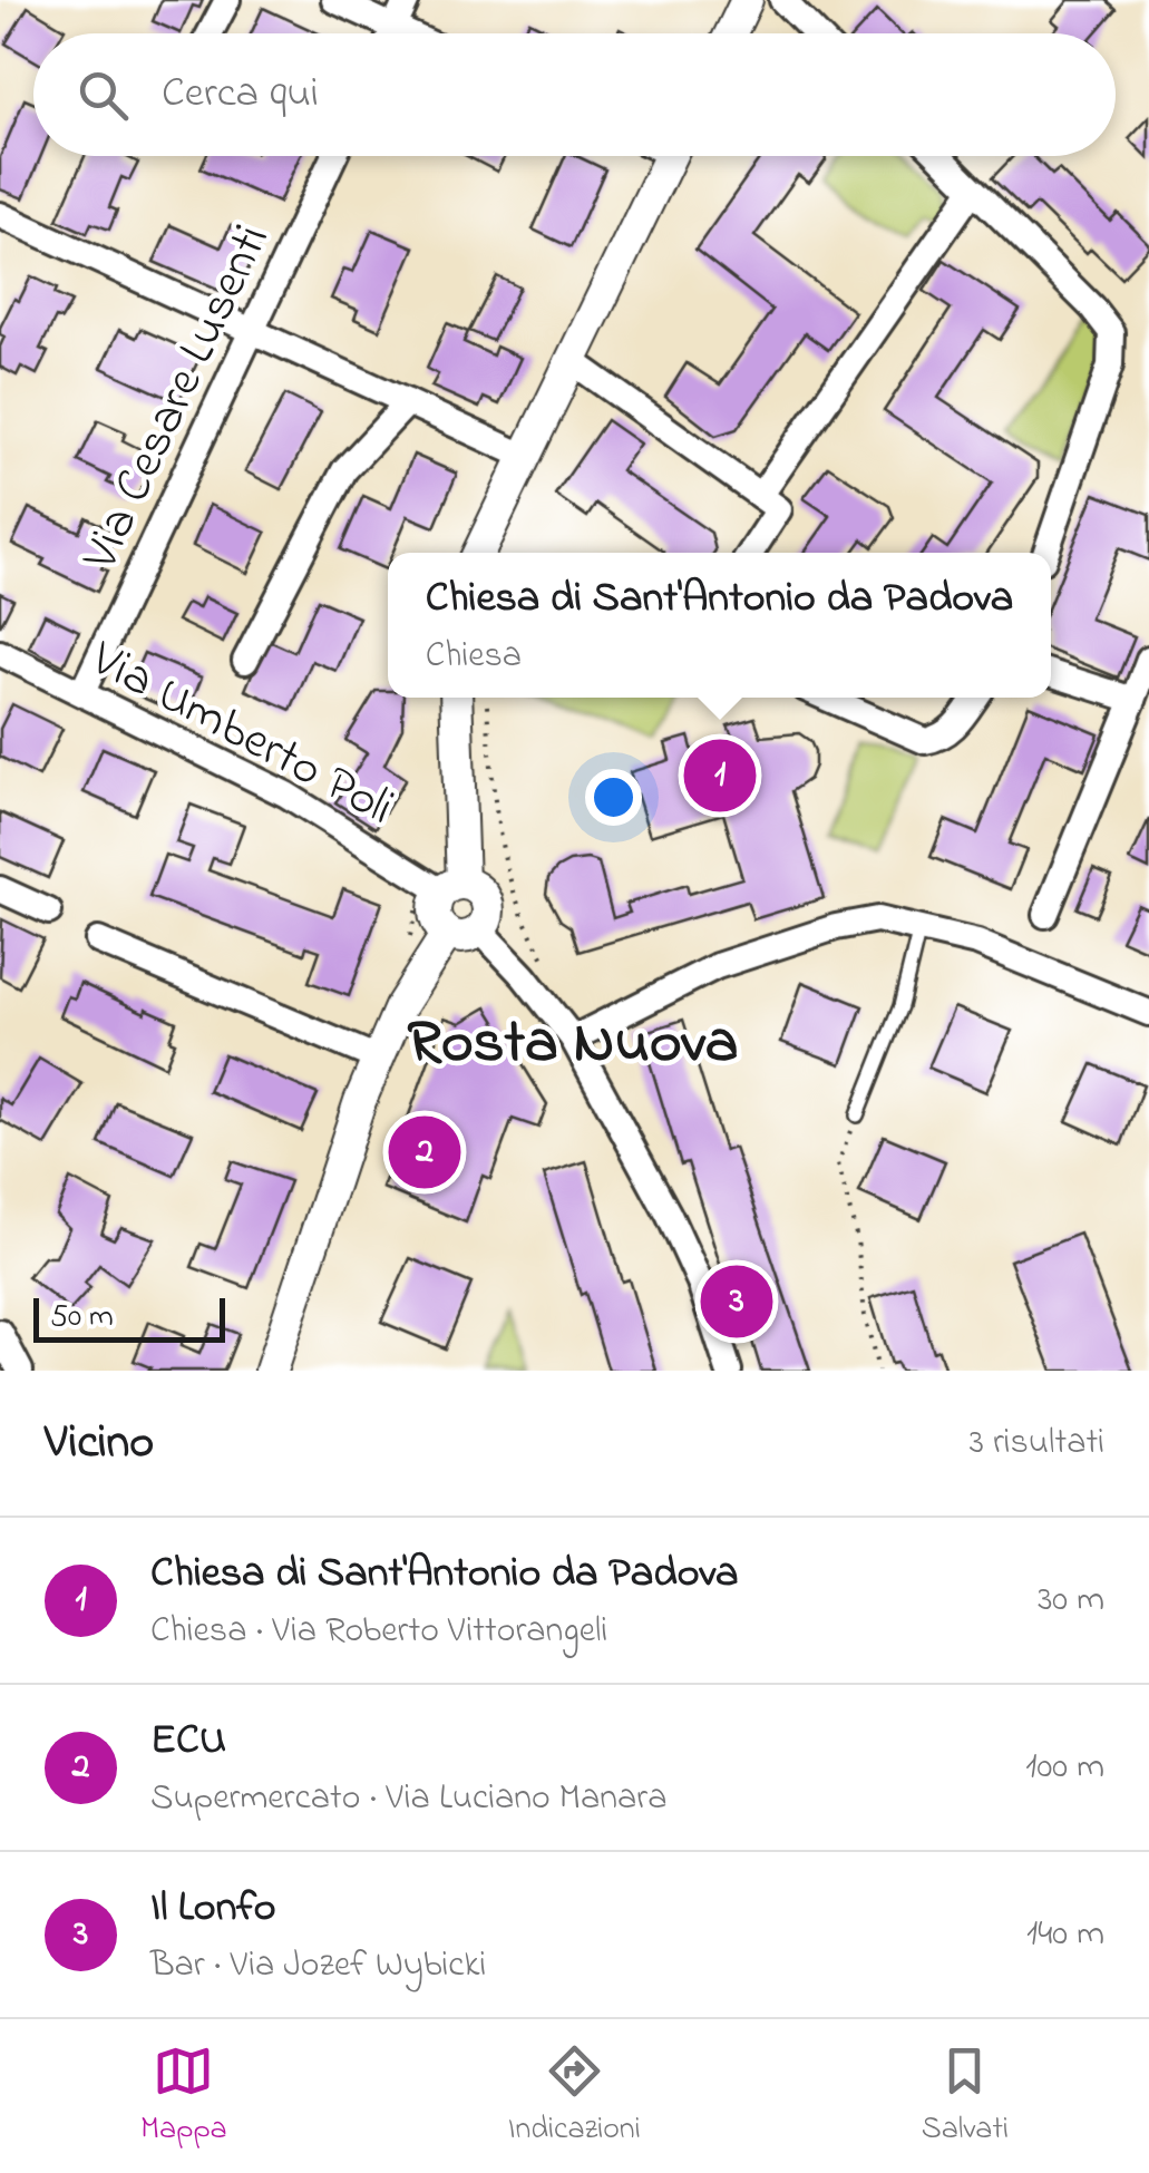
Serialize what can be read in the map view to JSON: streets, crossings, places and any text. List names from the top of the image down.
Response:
{
  "streets": {
    "street": ["Via Cesare Lusenti", "Via Umberto Poli"]
  },
  "crossings": [
    ["Via Cesare Lusenti", "Via Umberto Poli"]
  ],
  "districts": ["Rosta Nuova"],
  "scale_bar": "50 m",
  "page": {
    "search": "Cerca qui",
    "popup": ["Chiesa di Sant'Antonio da Padova", "Chiesa"],
    "pins": ["1", "2", "3"],
    "scale": "50 m",
    "heading": ["Vicino", "3 risultati"],
    "list": [
      {
        "mark": "1",
        "name": "Chiesa di Sant'Antonio da Padova",
        "note": "Chiesa · Via Roberto Vittorangeli",
        "value": "30 m"
      },
      {
        "mark": "2",
        "name": "ECU",
        "note": "Supermercato · Via Luciano Manara",
        "value": "100 m"
      },
      {
        "mark": "3",
        "name": "Il Lonfo",
        "note": "Bar · Via Jozef Wybicki",
        "value": "140 m"
      }
    ],
    "nav": ["Mappa", "Indicazioni", "Salvati"]
  }
}
